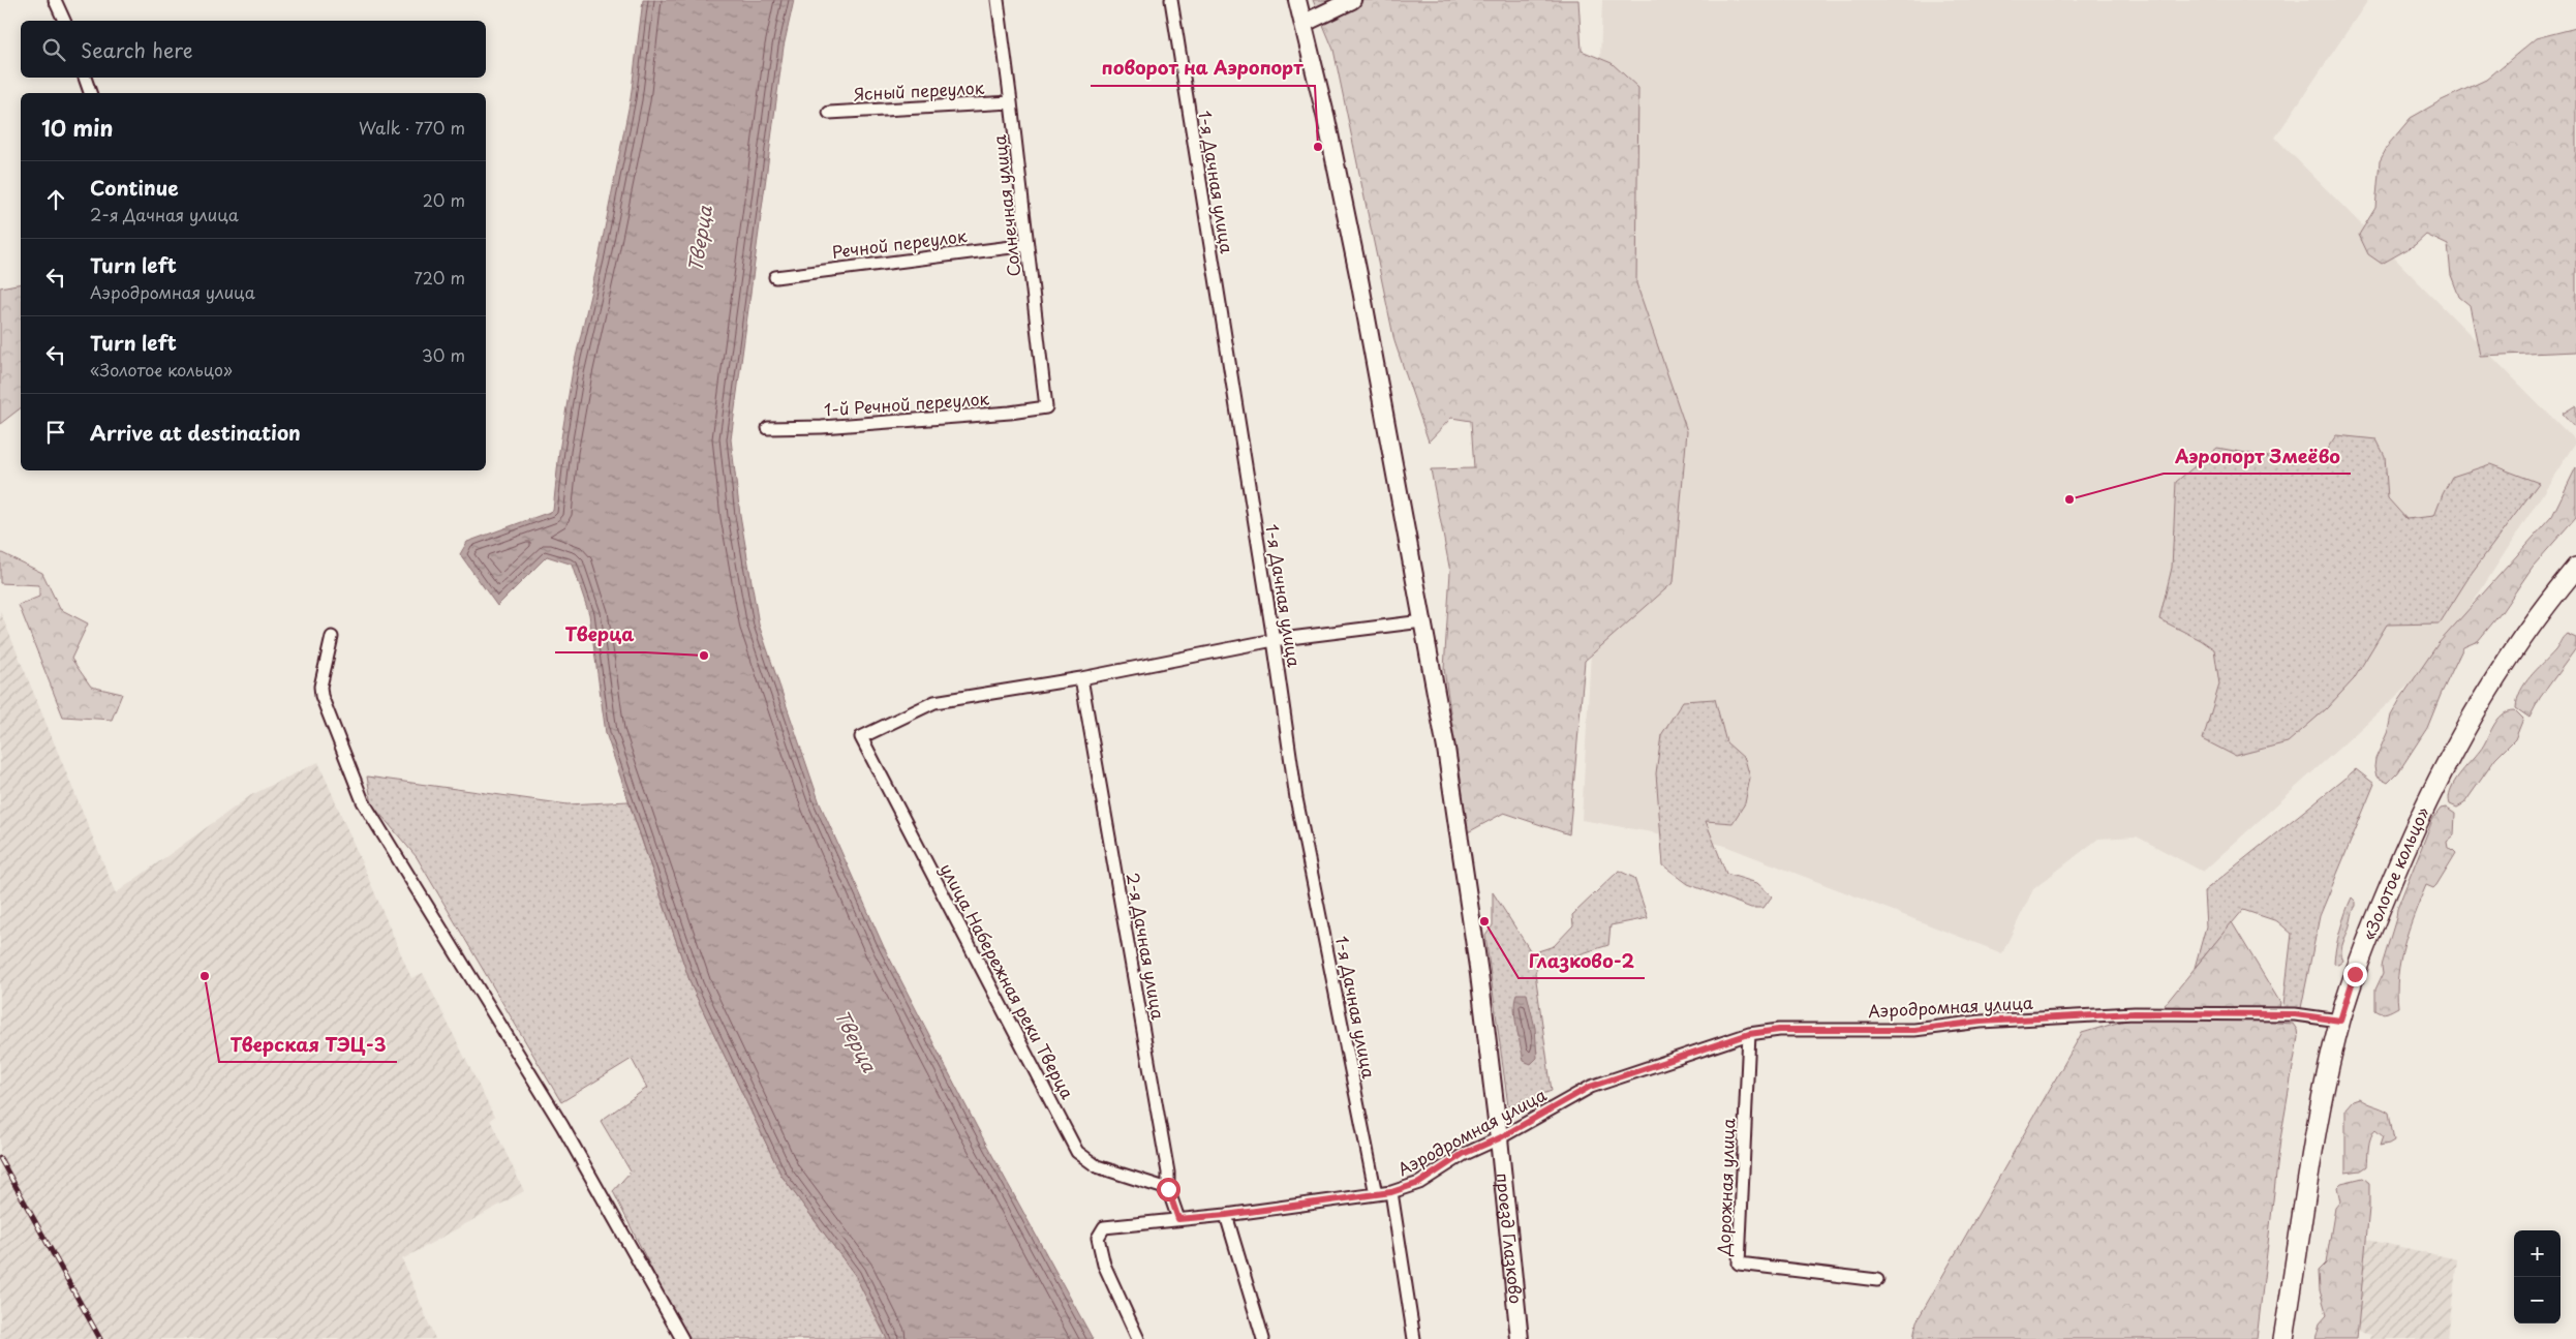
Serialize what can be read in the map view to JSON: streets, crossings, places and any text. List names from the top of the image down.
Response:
{
  "streets": {
    "main road": ["«Золотое кольцо»", "проезд Глазково"],
    "street": [
      "Ясный переулок",
      "1-я Дачная улица",
      "Солнечная улица",
      "Речной переулок",
      "1-й Речной переулок",
      "2-я Дачная улица",
      "улица Набережная реки Тверца",
      "Аэродромная улица",
      "Дорожная улица"
    ]
  },
  "crossings": [
    ["Ясный переулок", "Солнечная улица"],
    ["1-я Дачная улица", "Аэродромная улица"],
    ["Солнечная улица", "Речной переулок"],
    ["Солнечная улица", "1-й Речной переулок"],
    ["«Золотое кольцо»", "Аэродромная улица"],
    ["2-я Дачная улица", "улица Набережная реки Тверца"],
    ["2-я Дачная улица", "Аэродромная улица"],
    ["Аэродромная улица", "Дорожная улица"],
    ["Аэродромная улица", "проезд Глазково"]
  ],
  "water": ["Тверца"],
  "places": [
    "поворот на Аэропорт",
    "Аэропорт Змеёво",
    "Тверца",
    "Глазково-2",
    "Тверская ТЭЦ-3"
  ],
  "page": {
    "search": "Search here",
    "heading": ["10 min", "Walk · 770 m"],
    "list": [
      ["Continue", "2-я Дачная улица", "20 m"],
      ["Turn left", "Аэродромная улица", "720 m"],
      ["Turn left", "«Золотое кольцо»", "30 m"],
      "Arrive at destination"
    ],
    "map_buttons": ["+", "−"]
  }
}
